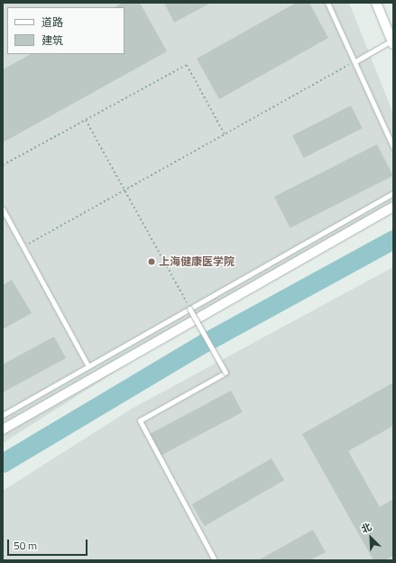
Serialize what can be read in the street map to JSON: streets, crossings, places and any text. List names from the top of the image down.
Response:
{
  "places": ["上海健康医学院"],
  "legend": ["道路", "建筑"],
  "scale_bar": "50 m",
  "north": "top left"
}
